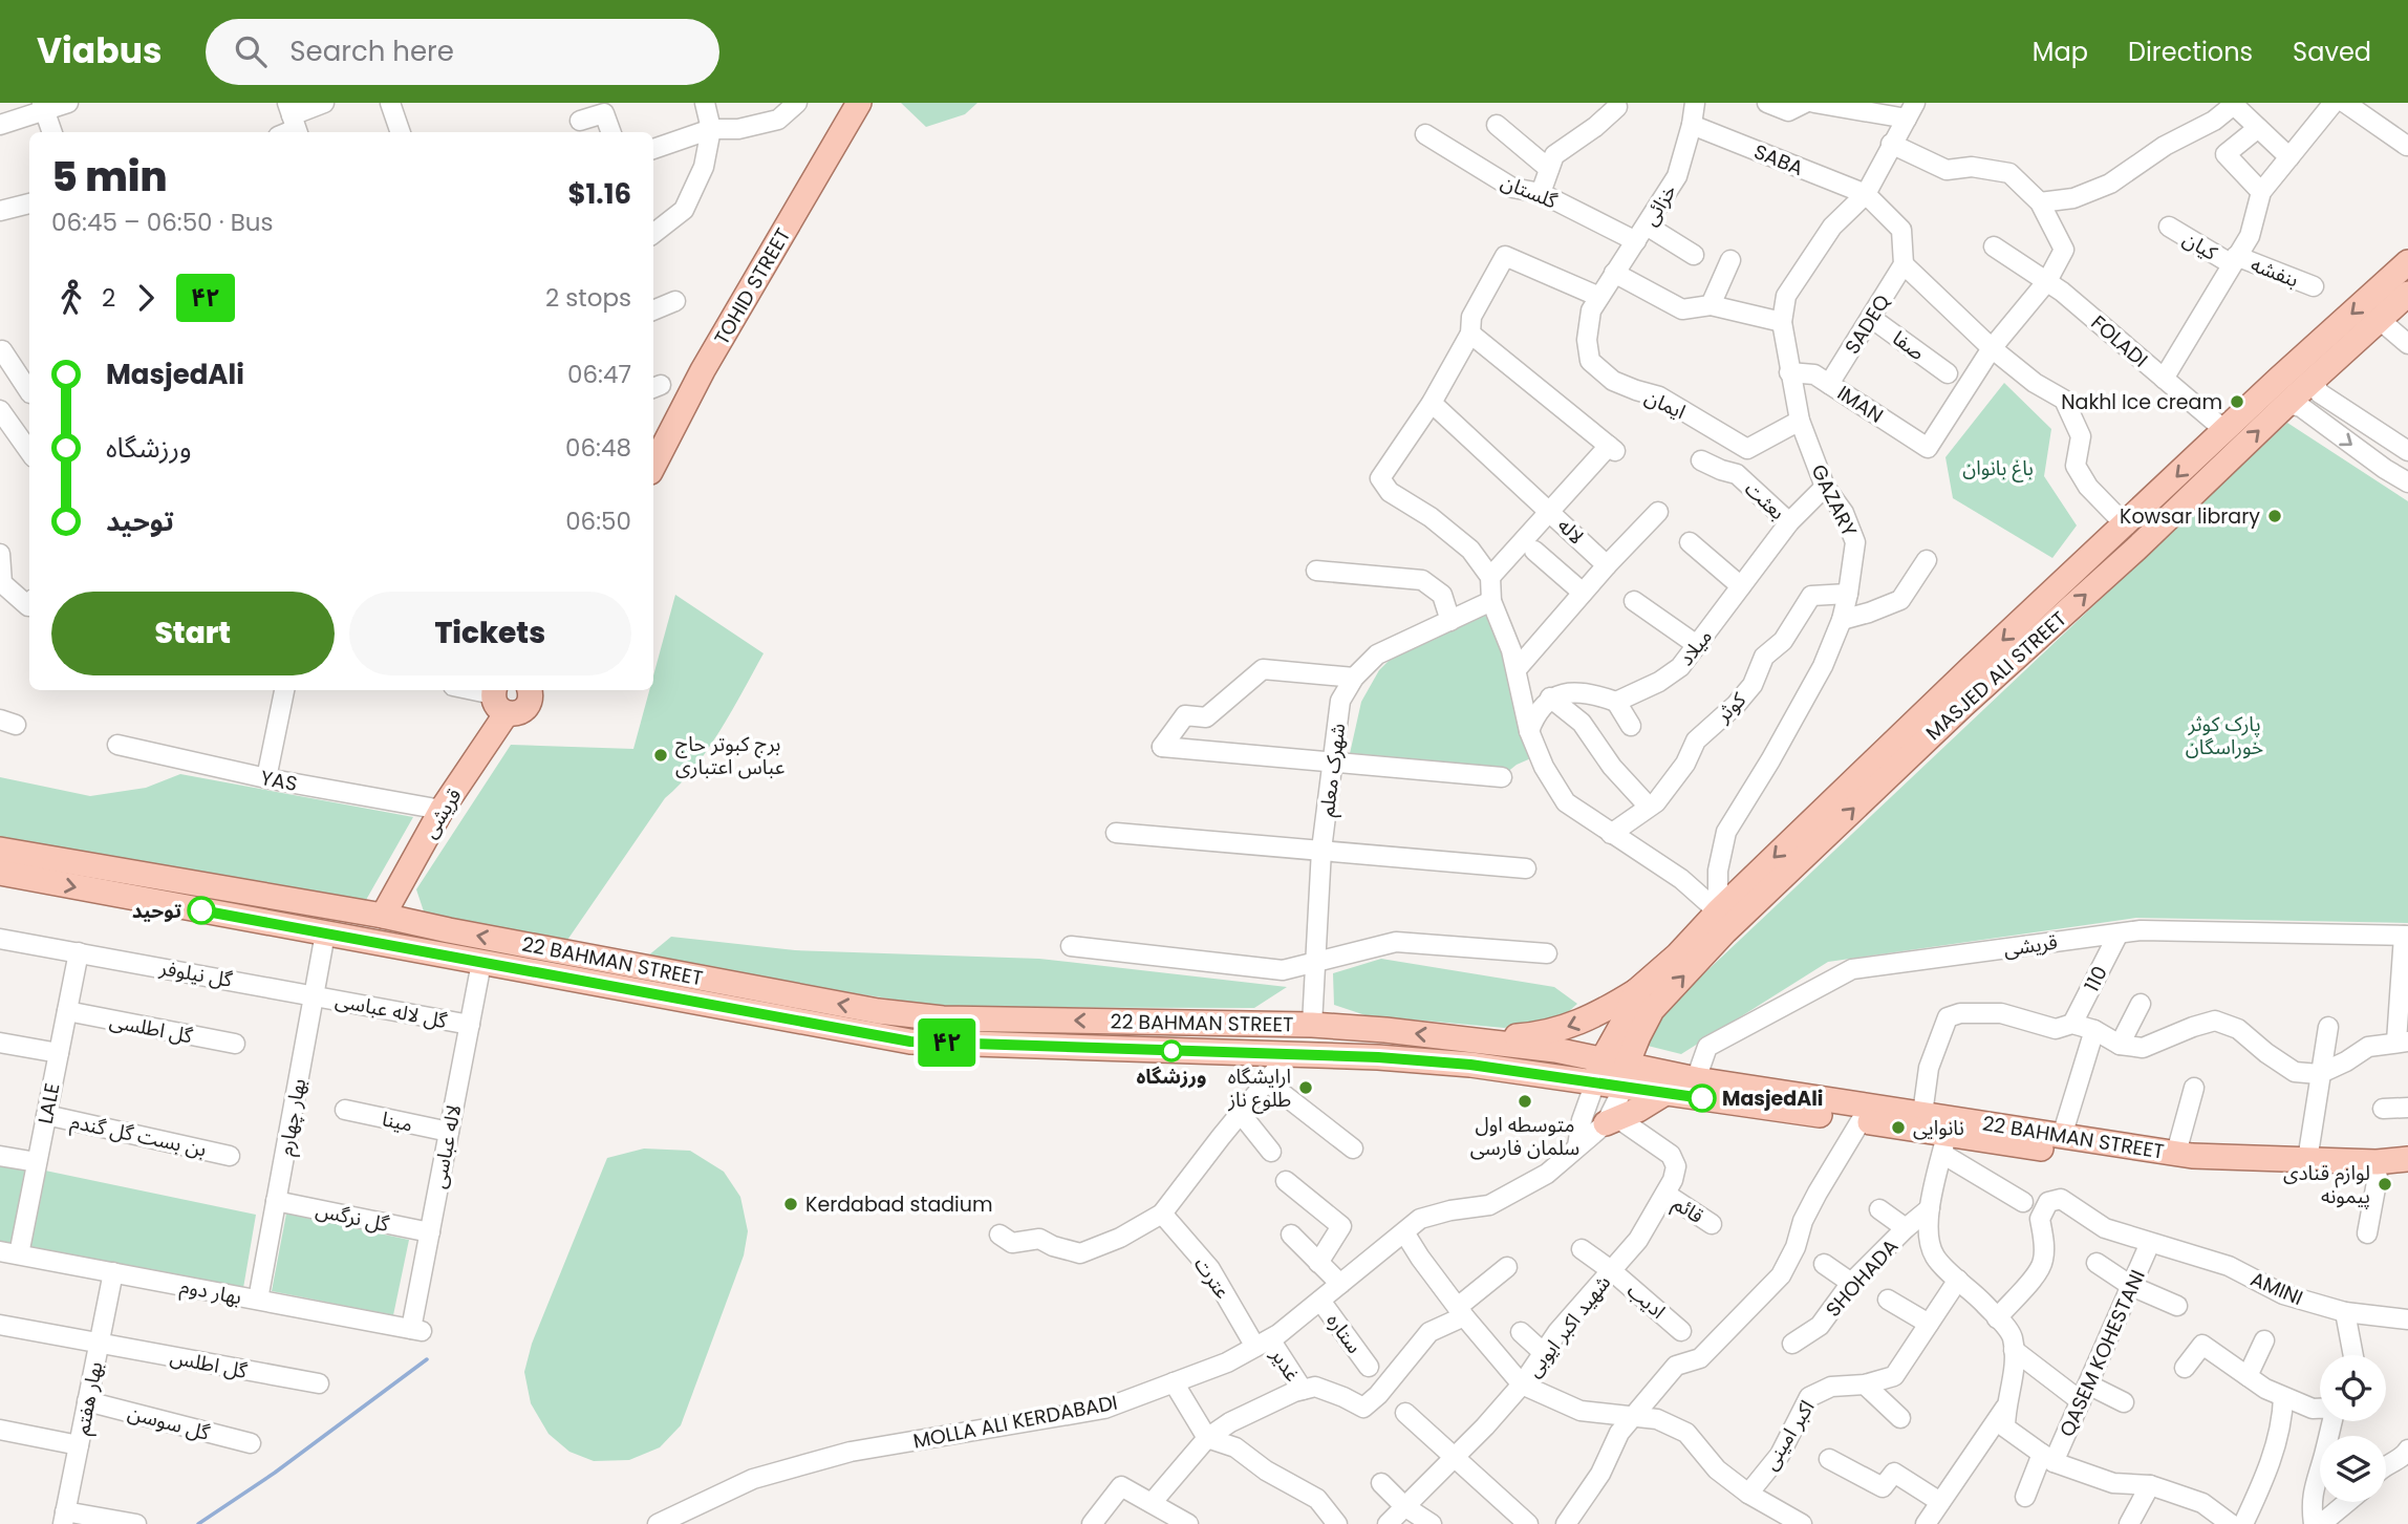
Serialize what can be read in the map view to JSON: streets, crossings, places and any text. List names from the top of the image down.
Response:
{
  "streets": {
    "main road": [
      "TOHID STREET",
      "MASJED ALI STREET",
      "قریشی",
      "22 BAHMAN STREET"
    ],
    "street": [
      "SABA",
      "گلستان",
      "خزائی",
      "کیان",
      "بنفشه",
      "SADEQ",
      "FOLADI",
      "صفا",
      "ایمان",
      "IMAN",
      "بعثت",
      "GAZARY",
      "لاله",
      "میلاد",
      "کوثر",
      "شهرک معلم",
      "YAS",
      "گل نیلوفر",
      "110",
      "گل لاله عباسی",
      "گل اطلسی",
      "LALE",
      "بهار چهارم",
      "مینا",
      "بن بست گل گندم",
      "لاله عباسی",
      "قائم",
      "گل نرگس",
      "عترت",
      "SHOHADA",
      "AMINI",
      "بهار دوم",
      "ادیب",
      "شهید اکبر ایوبی",
      "ستاره",
      "QASEM KOHESTANI",
      "گل اطلس",
      "غدیر",
      "بهار هفتم",
      "MOLLA ALI KERDABADI",
      "گل سوسن",
      "اکبر امینی"
    ]
  },
  "crossings": [
    ["SABA", "خزائی"],
    ["SABA", "GAZARY"],
    ["گلستان", "خزائی"],
    ["خزائی", "ایمان"],
    ["کیان", "بنفشه"],
    ["SADEQ", "صفا"],
    ["SADEQ", "IMAN"],
    ["FOLADI", "MASJED ALI STREET"],
    ["ایمان", "GAZARY"],
    ["IMAN", "GAZARY"],
    ["بعثت", "میلاد"],
    ["GAZARY", "میلاد"],
    ["GAZARY", "MASJED ALI STREET"],
    ["GAZARY", "کوثر"],
    ["MASJED ALI STREET", "22 BAHMAN STREET"],
    ["شهرک معلم", "22 BAHMAN STREET"],
    ["YAS", "قریشی"],
    ["قریشی", "22 BAHMAN STREET"],
    ["قریشی", "110"],
    ["22 BAHMAN STREET", "بهار چهارم"],
    ["22 BAHMAN STREET", "لاله عباسی"],
    ["گل نیلوفر", "گل لاله عباسی"],
    ["گل نیلوفر", "LALE"],
    ["گل نیلوفر", "بهار چهارم"],
    ["گل لاله عباسی", "بهار چهارم"],
    ["گل لاله عباسی", "لاله عباسی"],
    ["گل اطلسی", "LALE"],
    ["LALE", "بن بست گل گندم"],
    ["LALE", "بهار دوم"],
    ["بهار چهارم", "گل نرگس"],
    ["بهار چهارم", "بهار دوم"],
    ["مینا", "لاله عباسی"],
    ["لاله عباسی", "گل نرگس"],
    ["لاله عباسی", "بهار دوم"],
    ["قائم", "شهید اکبر ایوبی"],
    ["عترت", "غدیر"],
    ["عترت", "MOLLA ALI KERDABADI"],
    ["AMINI", "QASEM KOHESTANI"],
    ["بهار دوم", "بهار هفتم"],
    ["ادیب", "شهید اکبر ایوبی"],
    ["شهید اکبر ایوبی", "MOLLA ALI KERDABADI"],
    ["ستاره", "MOLLA ALI KERDABADI"],
    ["گل اطلس", "بهار هفتم"],
    ["غدیر", "MOLLA ALI KERDABADI"],
    ["بهار هفتم", "گل سوسن"]
  ],
  "parks": ["باغ بانوان", "پارک کوثر خوراسگان"],
  "places": [
    "Nakhl Ice cream",
    "Kowsar library",
    "برج کبوتر حاج عباس اعتباری",
    "توحید",
    "ورزشگاه",
    "ارایشگاه طلوع ناز",
    "MasjedAli",
    "متوسطه اول سلمان فارسی",
    "نانوایی",
    "لوازم قنادی پیمونه",
    "Kerdabad stadium"
  ],
  "lines": ["bus line ۴۲"],
  "page": {
    "header": "Viabus",
    "search": "Search here",
    "nav": ["Map", "Directions", "Saved"],
    "on_map": "۴۲",
    "heading": ["5 min", "06:45 – 06:50 · Bus", "$1.16"],
    "legs": ["2", "۴۲", "2 stops"],
    "list": [
      {
        "name": "MasjedAli",
        "value": "06:47"
      },
      {
        "name": "ورزشگاه",
        "value": "06:48"
      },
      {
        "name": "توحید",
        "value": "06:50"
      }
    ],
    "buttons": ["Start", "Tickets"]
  }
}
